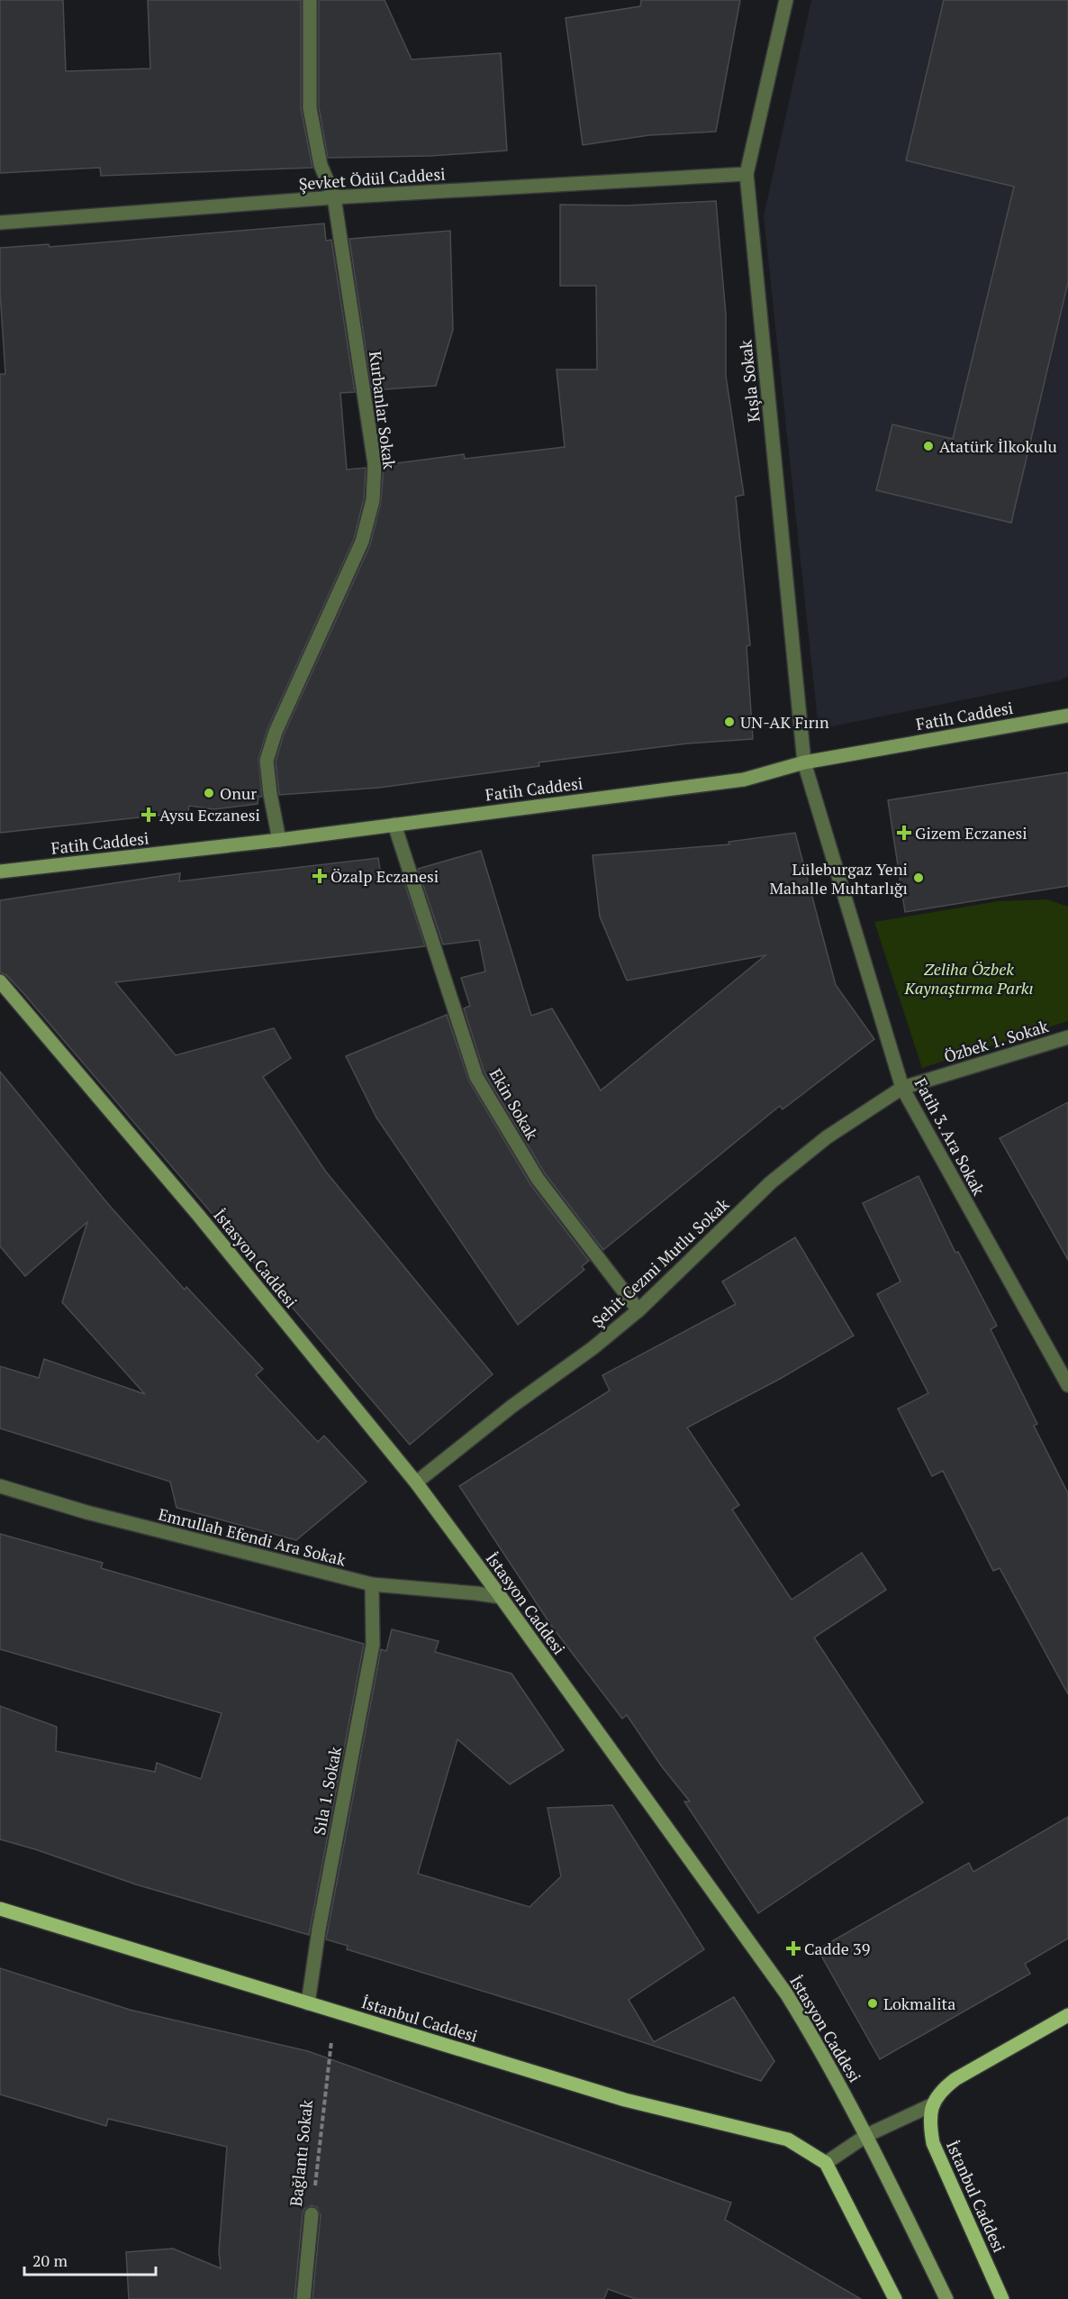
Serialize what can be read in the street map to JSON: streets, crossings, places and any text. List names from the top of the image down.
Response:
{
  "streets": {
    "main road": ["Fatih Caddesi", "İstasyon Caddesi", "İstanbul Caddesi"],
    "street": [
      "Şevket Ödül Caddesi",
      "Kışla Sokak",
      "Kurbanlar Sokak",
      "Özbek 1. Sokak",
      "Ekin Sokak",
      "Fatih 3. Ara Sokak",
      "Şehit Cezmi Mutlu Sokak",
      "Emrullah Efendi Ara Sokak",
      "Sıla 1. Sokak",
      "Bağlantı Sokak"
    ]
  },
  "crossings": [
    ["Şevket Ödül Caddesi", "Kışla Sokak"],
    ["Şevket Ödül Caddesi", "Kurbanlar Sokak"],
    ["Kışla Sokak", "Fatih Caddesi"],
    ["Kışla Sokak", "Fatih 3. Ara Sokak"],
    ["Kurbanlar Sokak", "Fatih Caddesi"],
    ["Fatih Caddesi", "Ekin Sokak"],
    ["Fatih Caddesi", "Fatih 3. Ara Sokak"],
    ["Özbek 1. Sokak", "Fatih 3. Ara Sokak"],
    ["Özbek 1. Sokak", "Şehit Cezmi Mutlu Sokak"],
    ["Ekin Sokak", "Şehit Cezmi Mutlu Sokak"],
    ["Fatih 3. Ara Sokak", "Şehit Cezmi Mutlu Sokak"],
    ["İstasyon Caddesi", "Şehit Cezmi Mutlu Sokak"],
    ["İstasyon Caddesi", "Emrullah Efendi Ara Sokak"],
    ["Emrullah Efendi Ara Sokak", "Sıla 1. Sokak"],
    ["Sıla 1. Sokak", "İstanbul Caddesi"],
    ["İstanbul Caddesi", "Bağlantı Sokak"]
  ],
  "parks": ["Zeliha Özbek Kaynaştırma Parkı"],
  "places": {
    "other": [
      "Atatürk İlkokulu",
      "UN-AK Fırın",
      "Onur",
      "Lüleburgaz Yeni Mahalle Muhtarlığı",
      "Lokmalita"
    ],
    "health": [
      "Aysu Eczanesi",
      "Gizem Eczanesi",
      "Özalp Eczanesi",
      "Cadde 39"
    ]
  },
  "scale_bar": "20 m"
}
